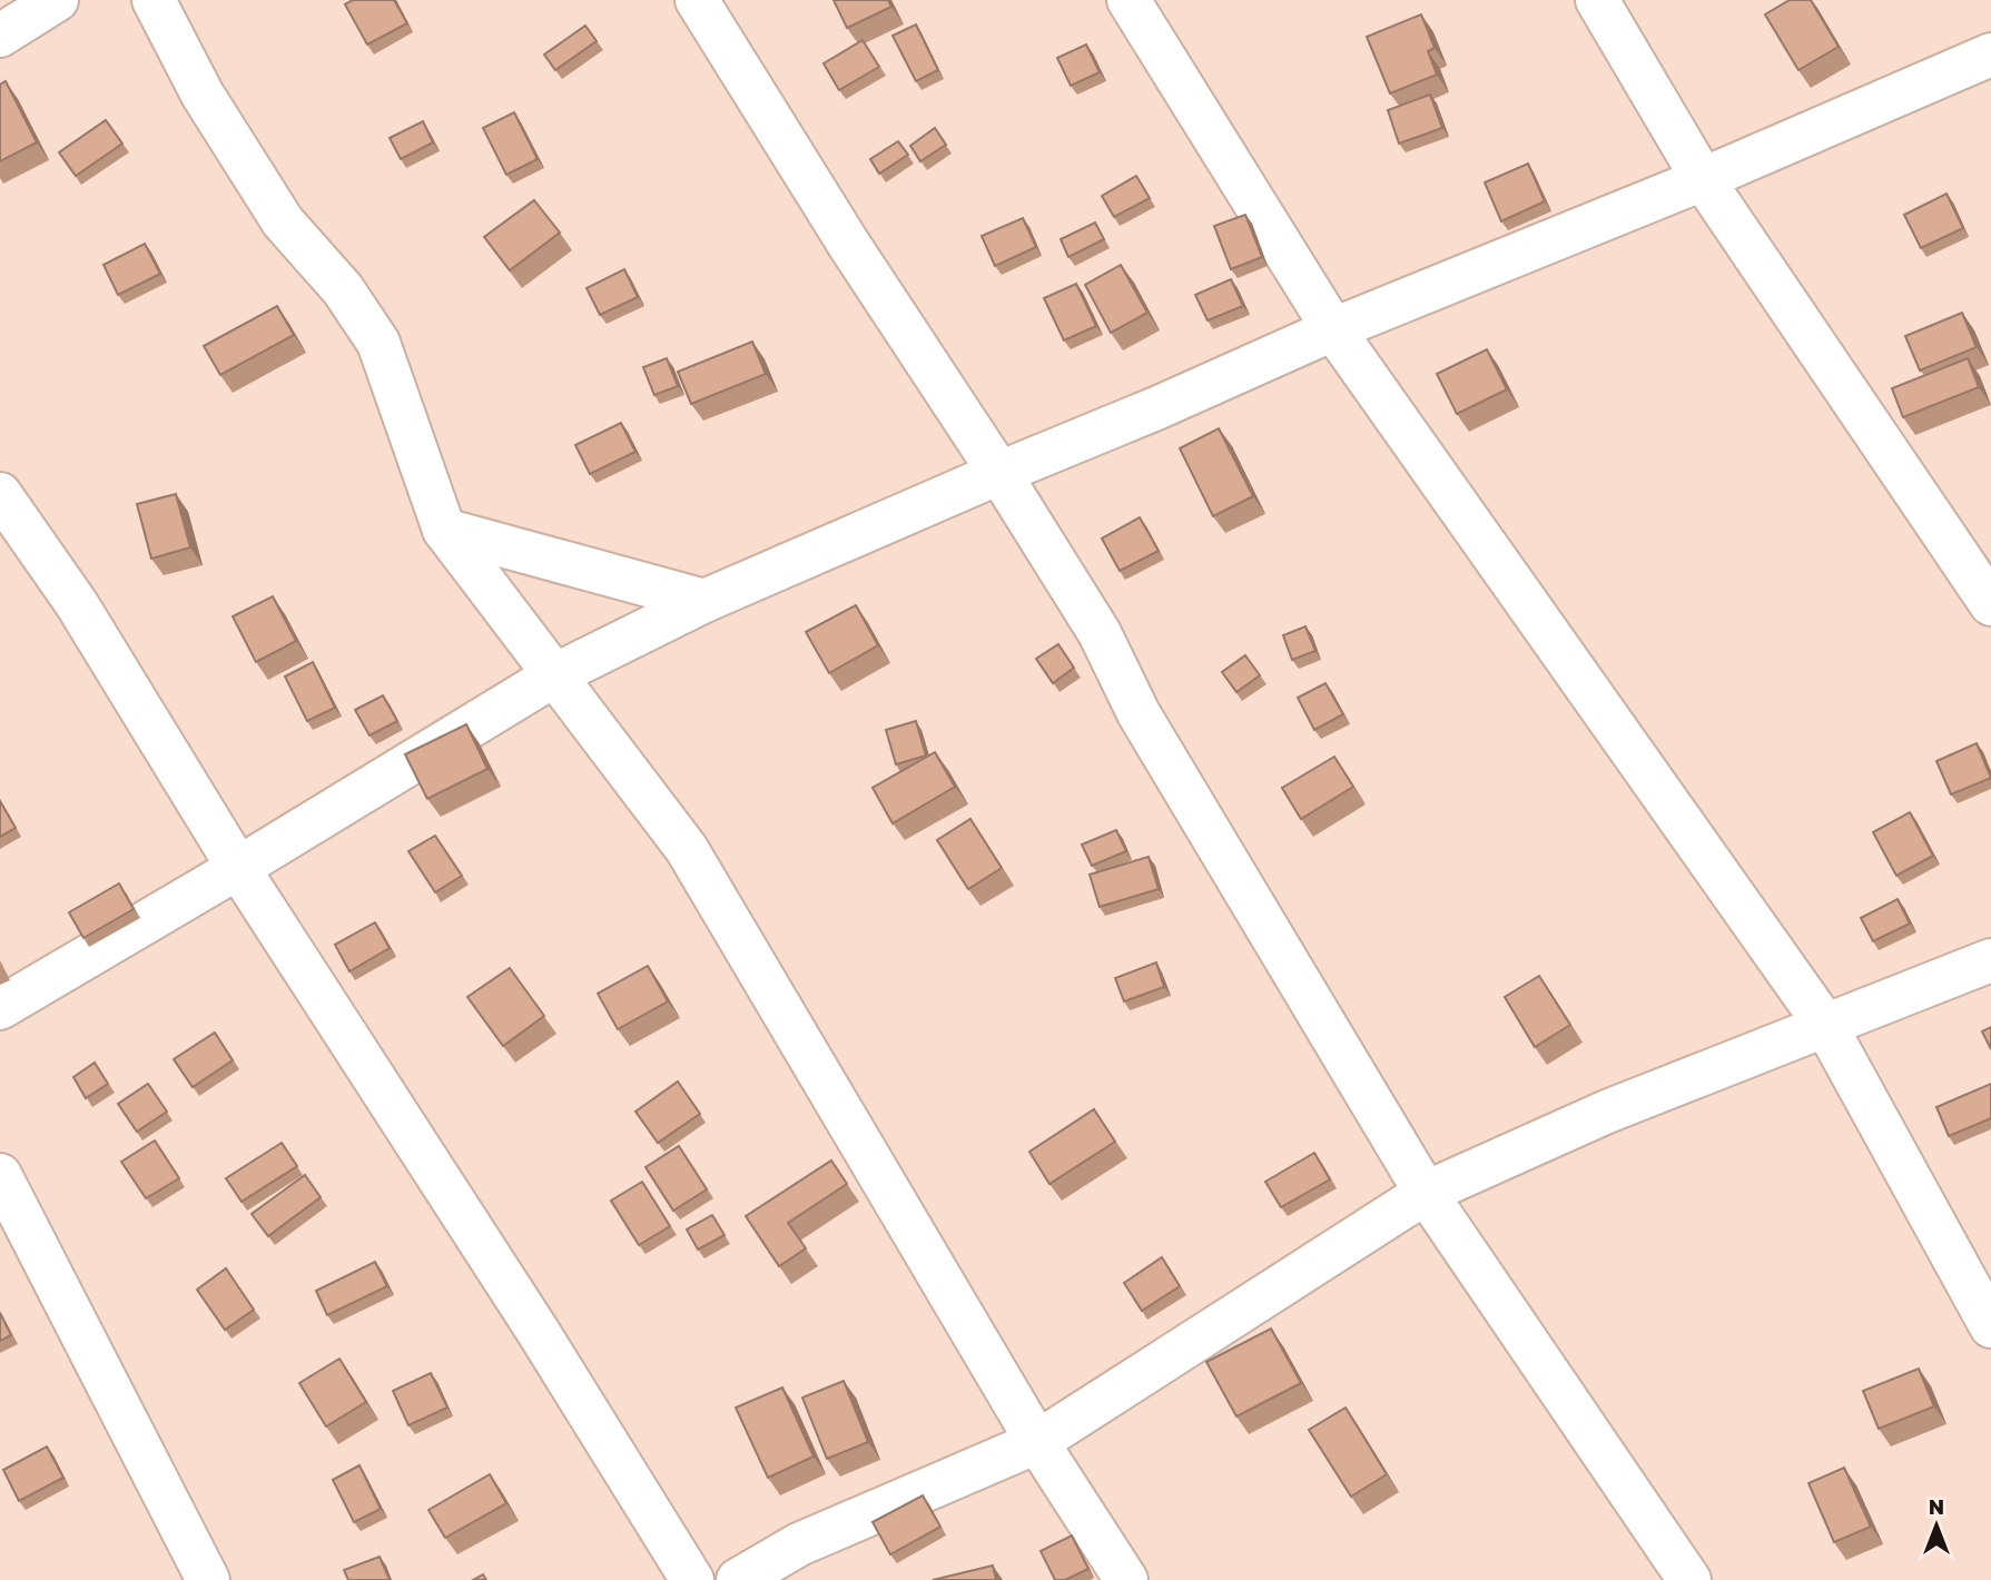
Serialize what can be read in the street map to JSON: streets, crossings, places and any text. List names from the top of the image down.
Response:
{
  "north": "top"
}
